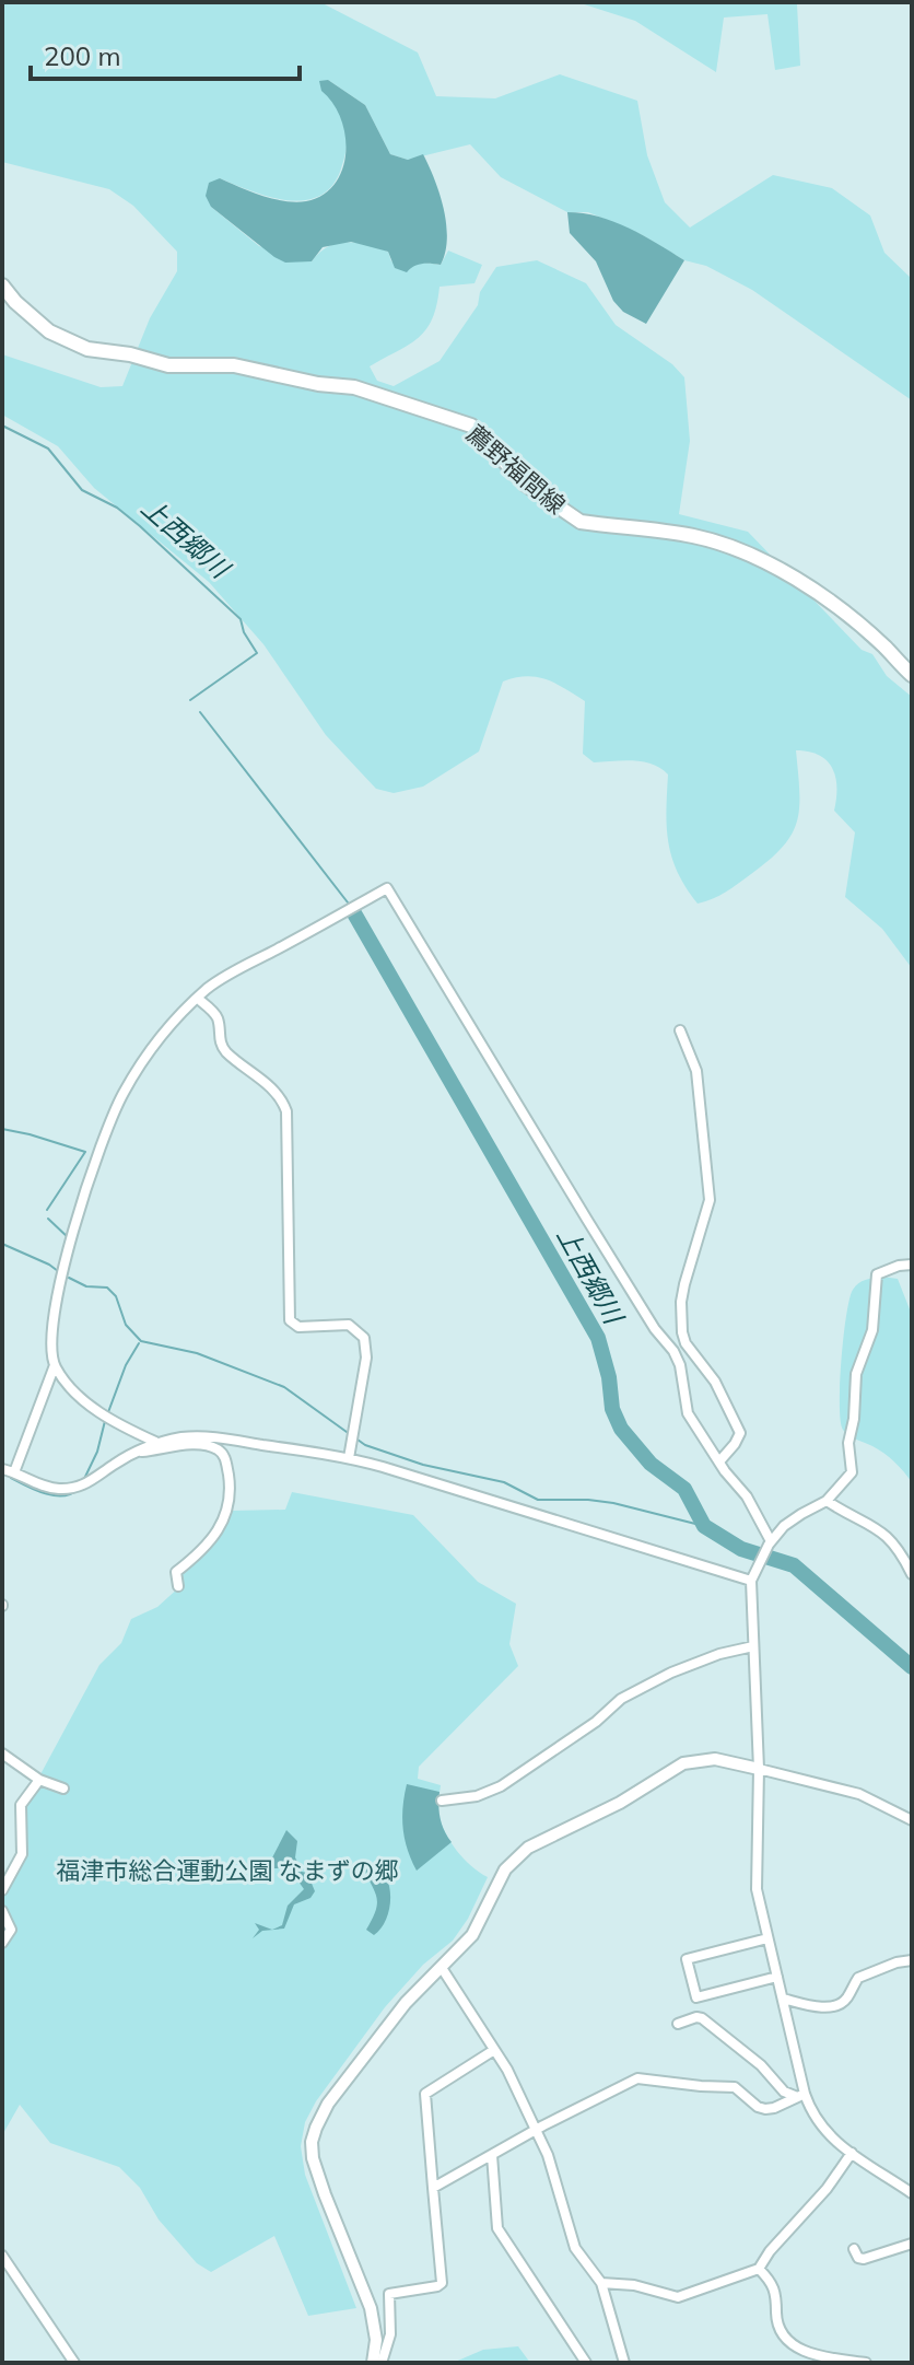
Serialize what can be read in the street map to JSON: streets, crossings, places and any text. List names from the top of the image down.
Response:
{
  "streets": {
    "main road": ["薦野福間線"]
  },
  "water": ["上西郷川"],
  "parks": ["福津市総合運動公園 なまずの郷"],
  "scale_bar": "200 m"
}
